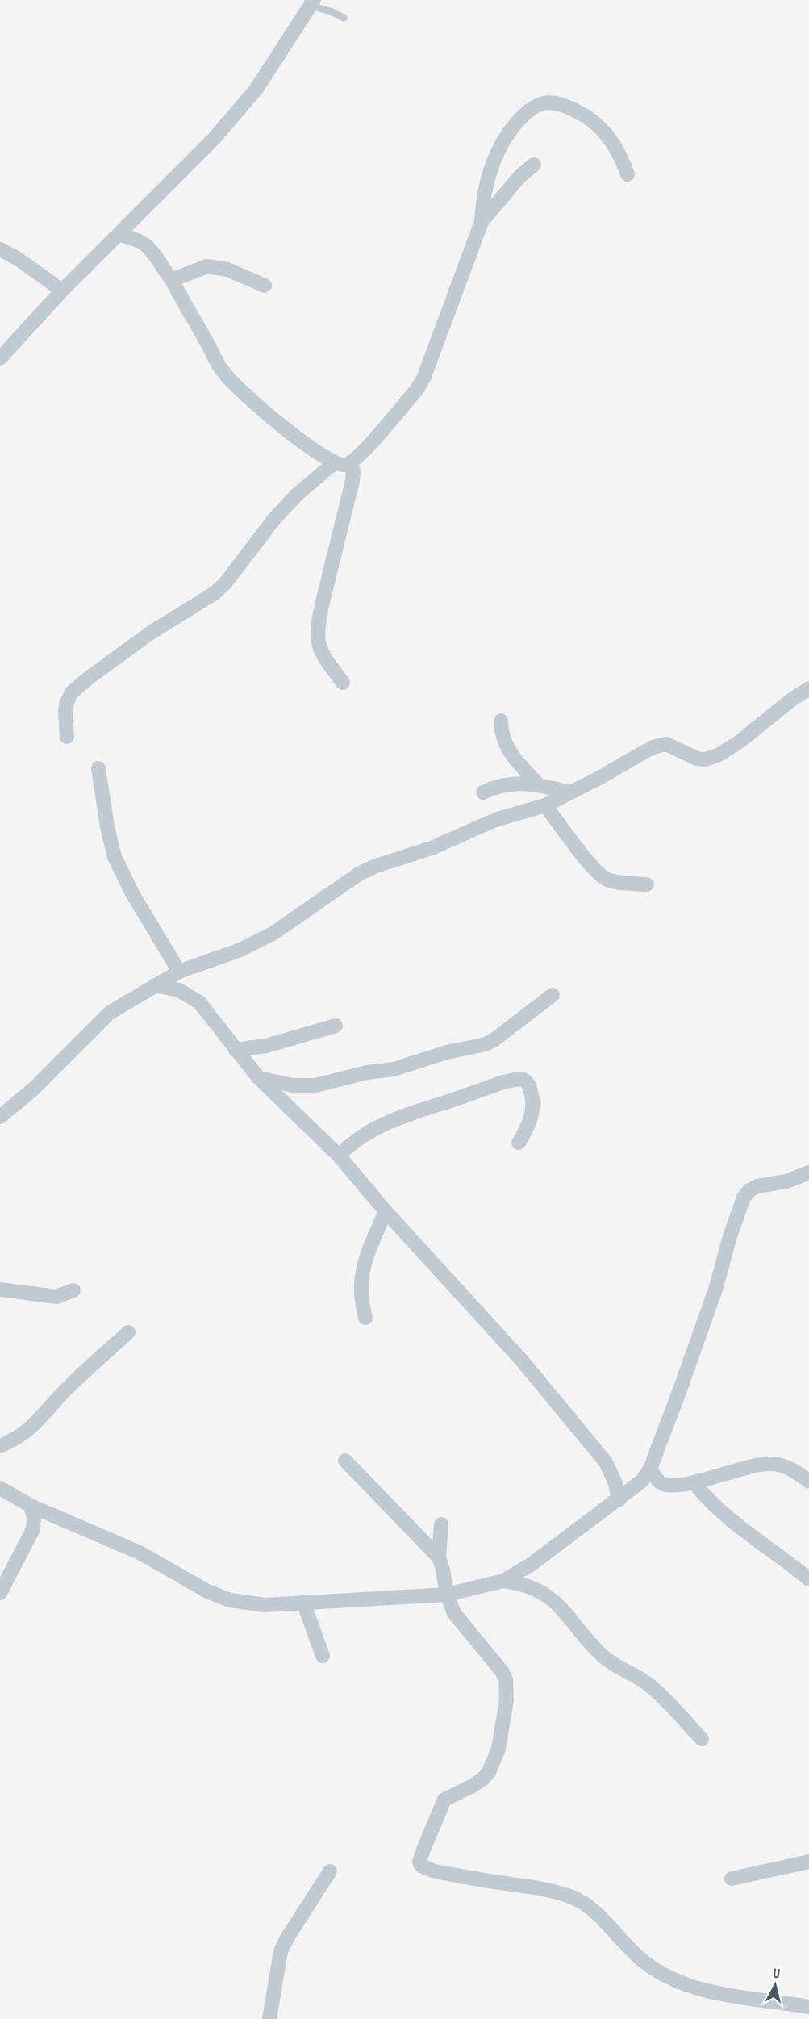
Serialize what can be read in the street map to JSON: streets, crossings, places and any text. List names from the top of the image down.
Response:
{
  "north": "top"
}
